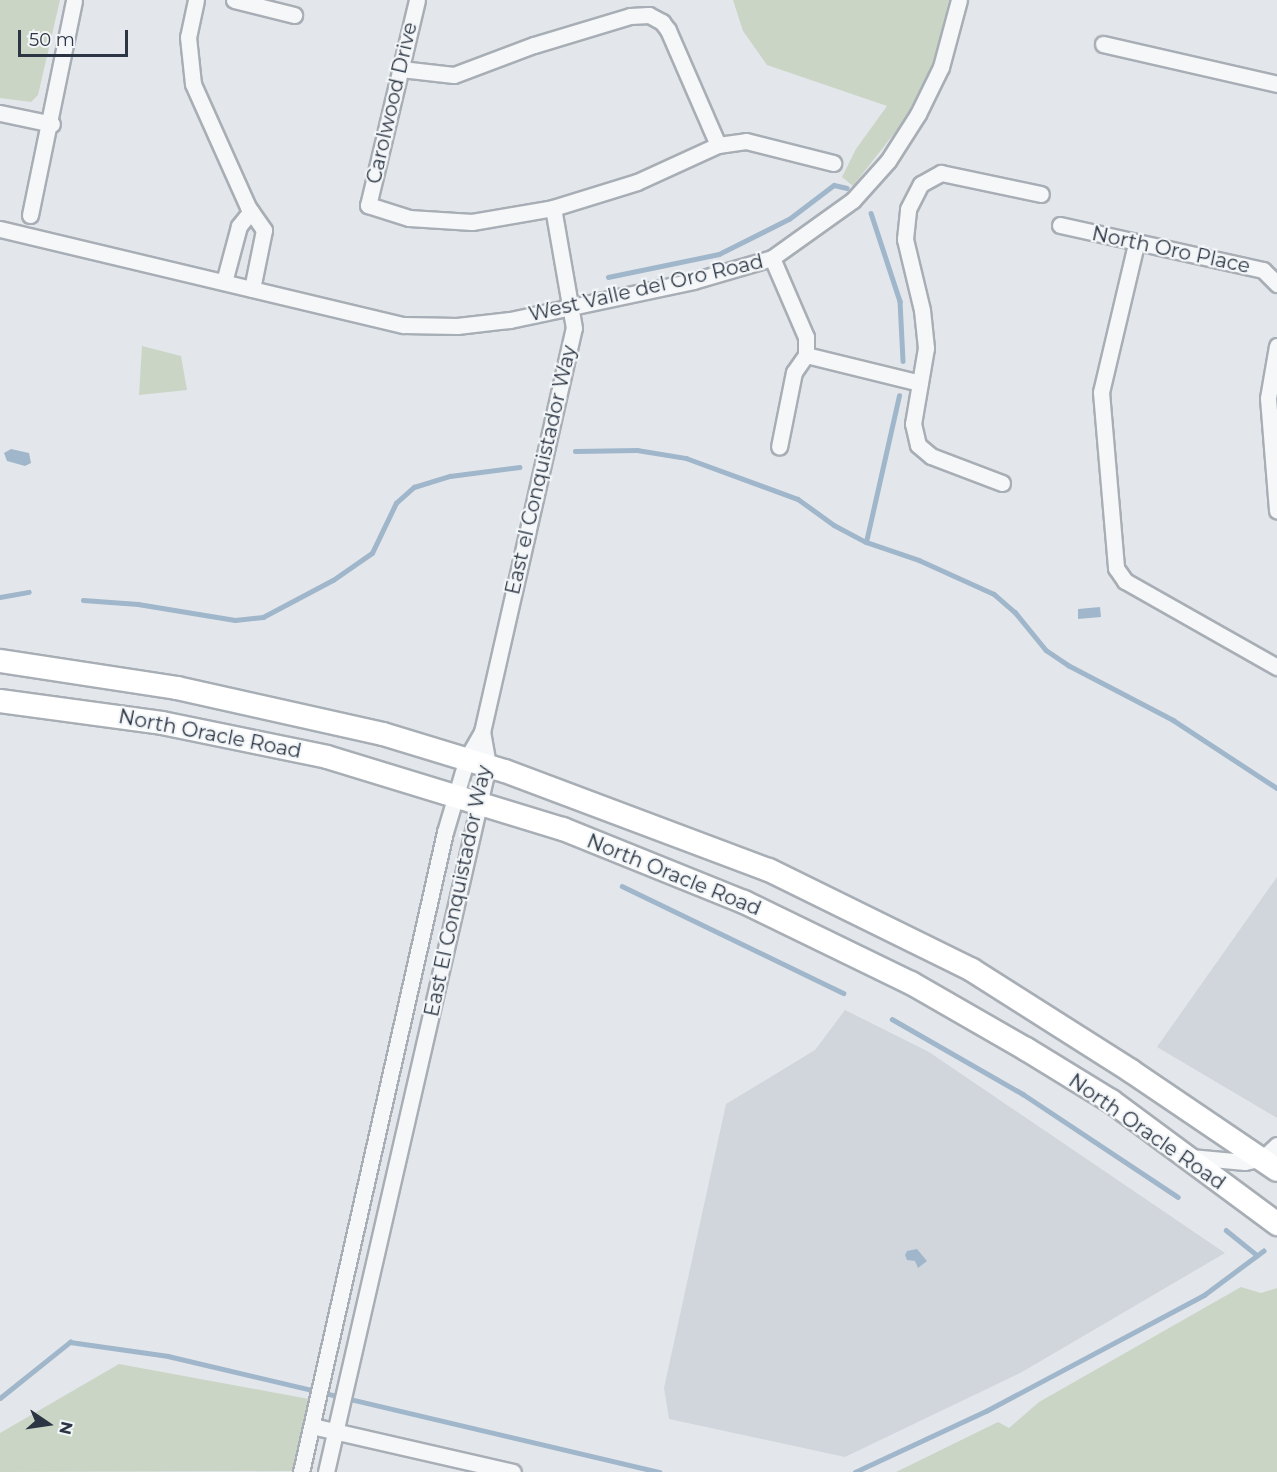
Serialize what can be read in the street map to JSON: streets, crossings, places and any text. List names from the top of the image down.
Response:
{
  "streets": {
    "highway": ["North Oracle Road"],
    "street": [
      "Carolwood Drive",
      "North Oro Place",
      "West Valle del Oro Road",
      "East el Conquistador Way",
      "East El Conquistador Way"
    ]
  },
  "crossings": [
    ["Carolwood Drive", "East el Conquistador Way"],
    ["West Valle del Oro Road", "East el Conquistador Way"],
    ["East el Conquistador Way", "East El Conquistador Way"],
    ["North Oracle Road", "East El Conquistador Way"]
  ],
  "scale_bar": "50 m",
  "north": "right"
}
